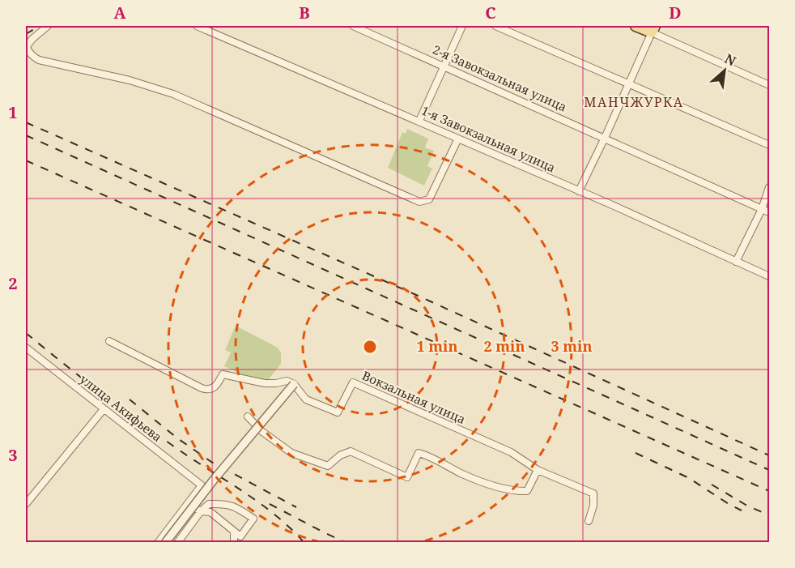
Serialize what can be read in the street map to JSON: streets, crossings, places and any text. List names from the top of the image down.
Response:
{
  "streets": {
    "street": [
      "2-я Завокзальная улица",
      "1-я Завокзальная улица",
      "Вокзальная улица",
      "улица Акифьева"
    ]
  },
  "districts": ["МАНЧЖУРКА"],
  "north": "top right",
  "grid": {
    "columns": [
      "A",
      "B",
      "C",
      "D"
    ],
    "rows": ["1", "2", "3"]
  },
  "rings": ["1 min", "2 min", "3 min"]
}
